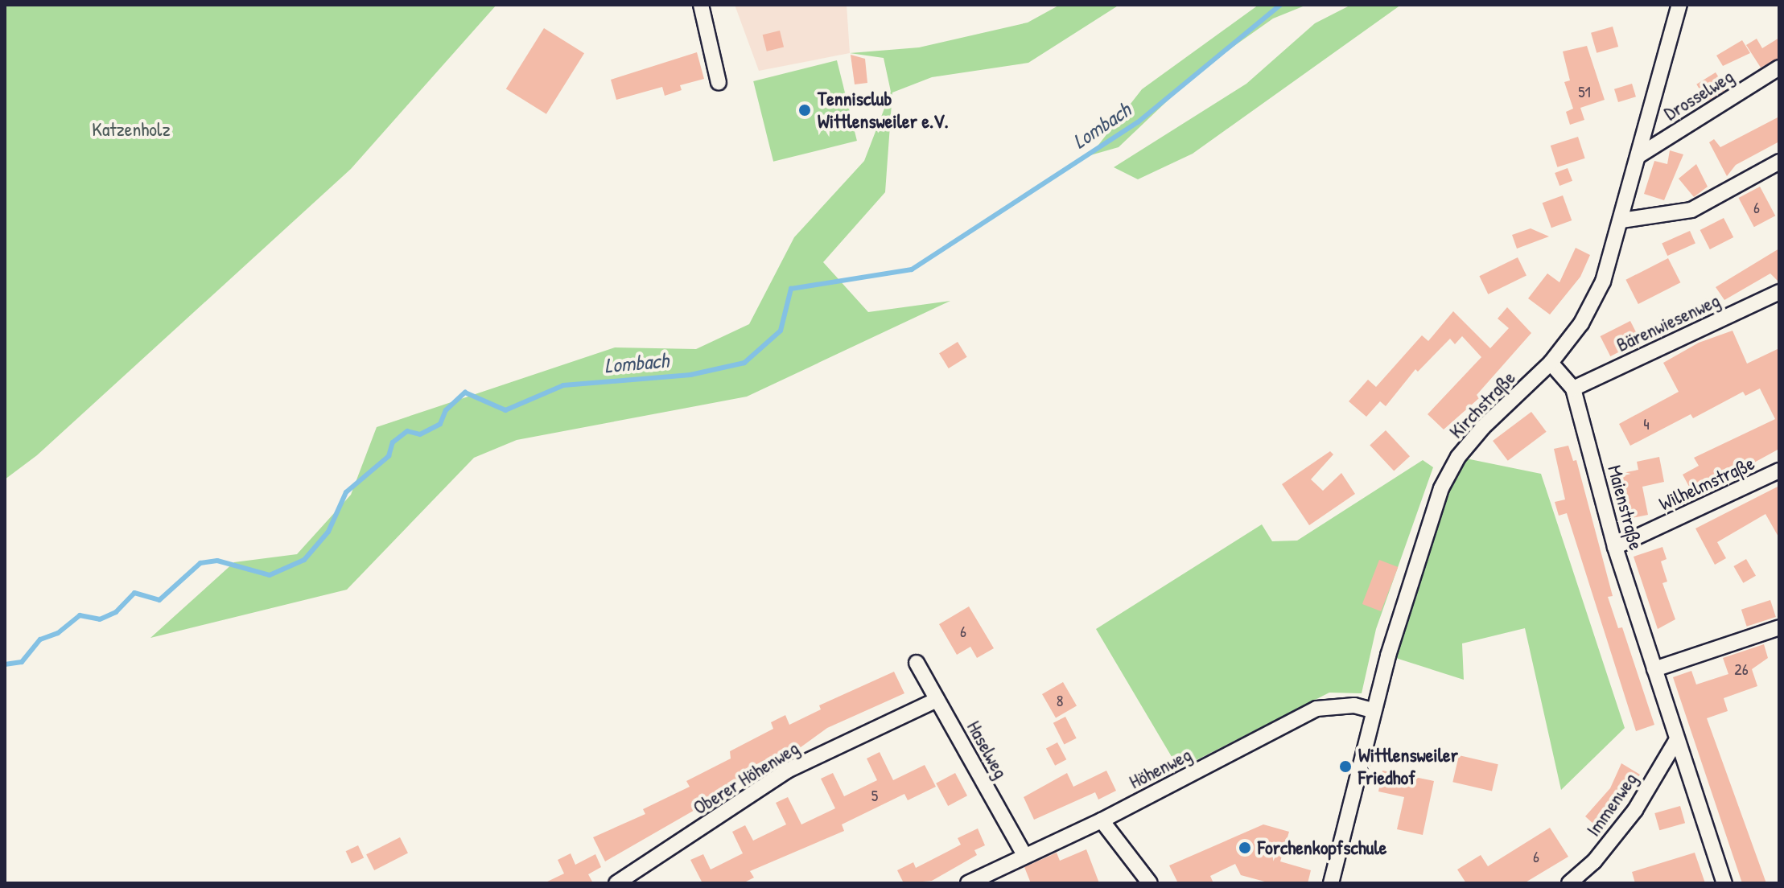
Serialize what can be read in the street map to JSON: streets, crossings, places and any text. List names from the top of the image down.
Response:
{
  "streets": {
    "street": [
      "Drosselweg",
      "Bärenwiesenweg",
      "Kirchstraße",
      "Wilhelmstraße",
      "Maienstraße",
      "Haselweg",
      "Höhenweg",
      "Oberer Höhenweg",
      "Immenweg"
    ]
  },
  "crossings": [
    ["Drosselweg", "Kirchstraße"],
    ["Bärenwiesenweg", "Maienstraße"],
    ["Kirchstraße", "Maienstraße"],
    ["Kirchstraße", "Höhenweg"],
    ["Wilhelmstraße", "Maienstraße"],
    ["Maienstraße", "Immenweg"],
    ["Haselweg", "Höhenweg"],
    ["Haselweg", "Oberer Höhenweg"]
  ],
  "water": ["Lombach"],
  "parks": ["Katzenholz"],
  "places": ["Tennisclub Wittlensweiler e.V.", "Wittlensweiler Friedhof", "Forchenkopfschule"],
  "house_numbers": [
    "51",
    "6",
    "4",
    "6",
    "26",
    "8",
    "5",
    "6"
  ]
}
